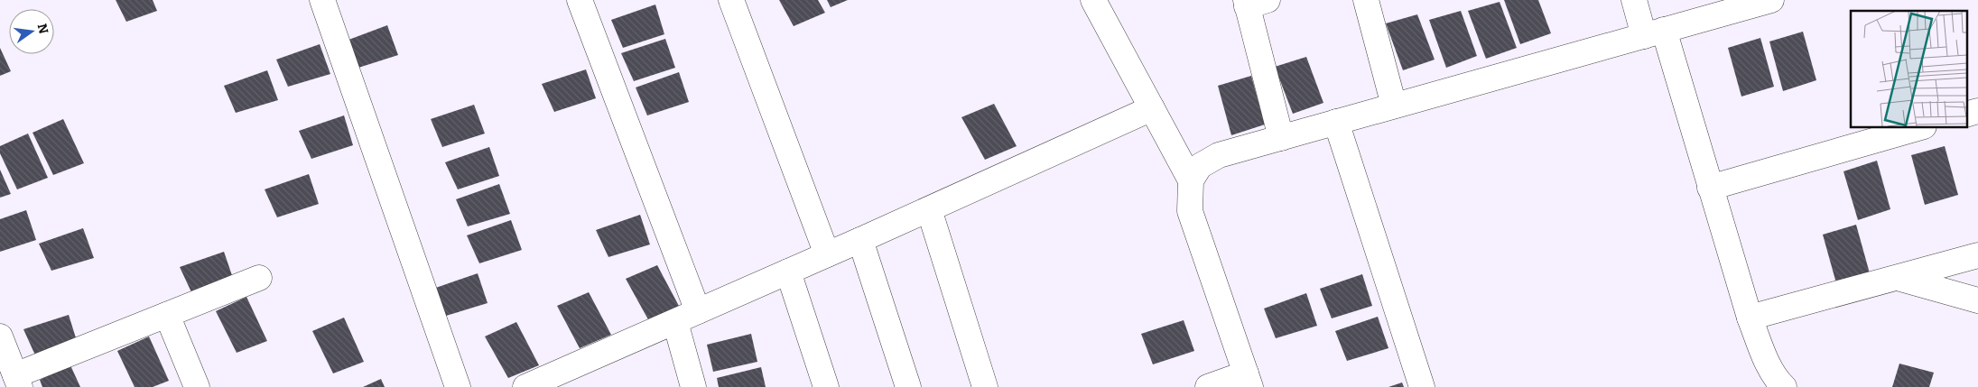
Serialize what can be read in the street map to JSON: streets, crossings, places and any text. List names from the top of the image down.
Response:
{
  "north": "right"
}
